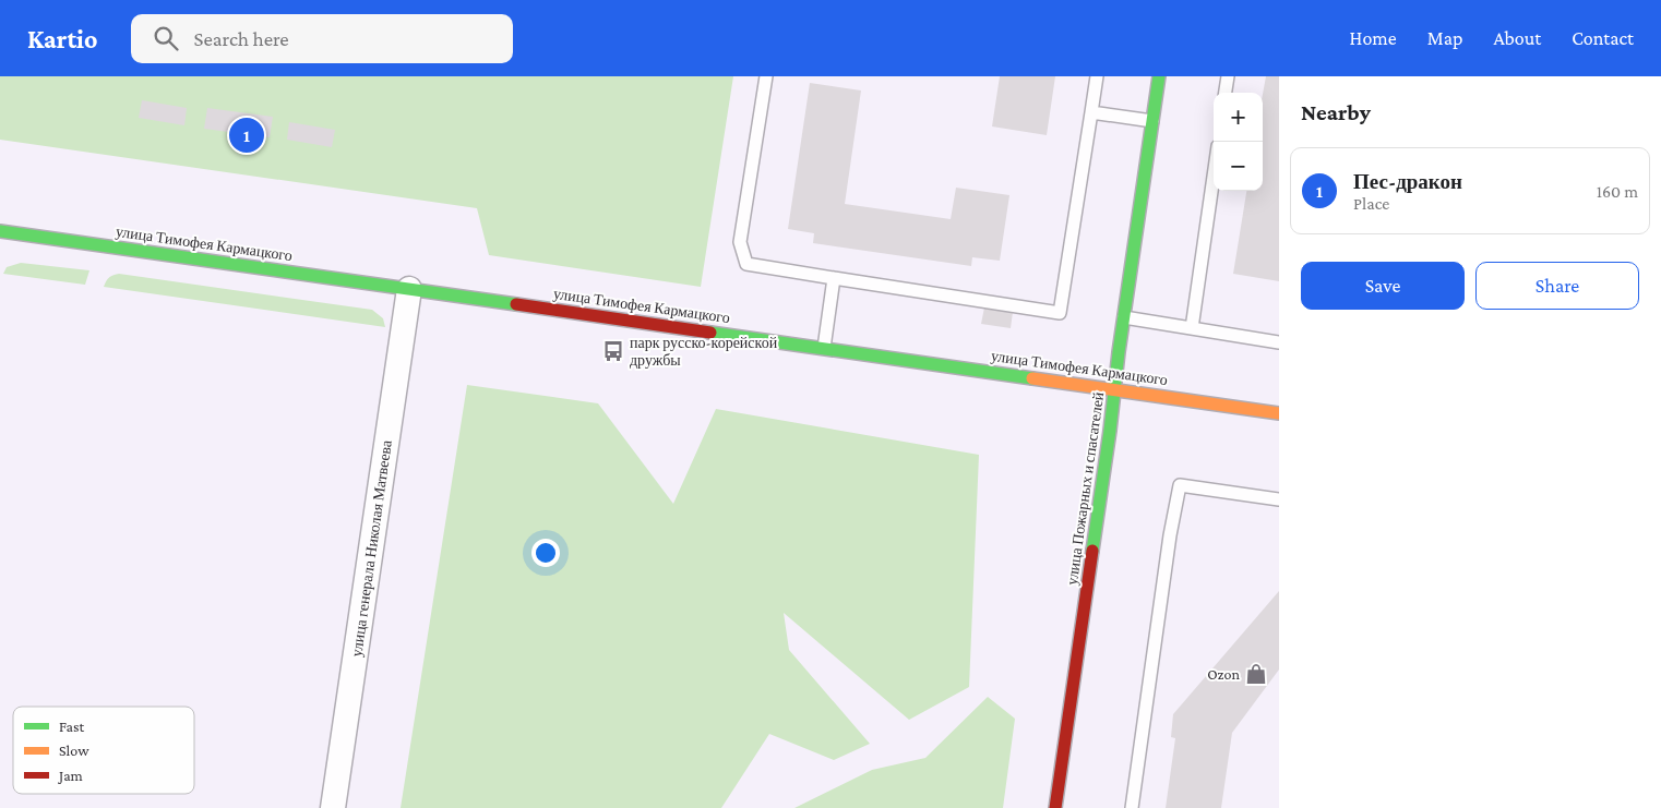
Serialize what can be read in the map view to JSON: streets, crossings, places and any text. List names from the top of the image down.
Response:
{
  "streets": {
    "street": ["улица Тимофея Кармацкого", "улица Пожарных и спасателей", "улица генерала Николая Матвеева"]
  },
  "crossings": [
    ["улица Тимофея Кармацкого", "улица Пожарных и спасателей"],
    ["улица Тимофея Кармацкого", "улица генерала Николая Матвеева"]
  ],
  "places": {
    "bus stop": ["парк русско-корейской дружбы"],
    "shop": ["Ozon"]
  },
  "legend": ["Fast", "Slow", "Jam"],
  "page": {
    "header": "Kartio",
    "search": "Search here",
    "nav": [
      "Home",
      "Map",
      "About",
      "Contact"
    ],
    "heading": "Nearby",
    "map_buttons": ["+", "−"],
    "pins": "1",
    "list": [
      {
        "mark": "1",
        "name": "Пес-дракон",
        "note": "Place",
        "value": "160 m"
      }
    ],
    "buttons": ["Save", "Share"]
  }
}
